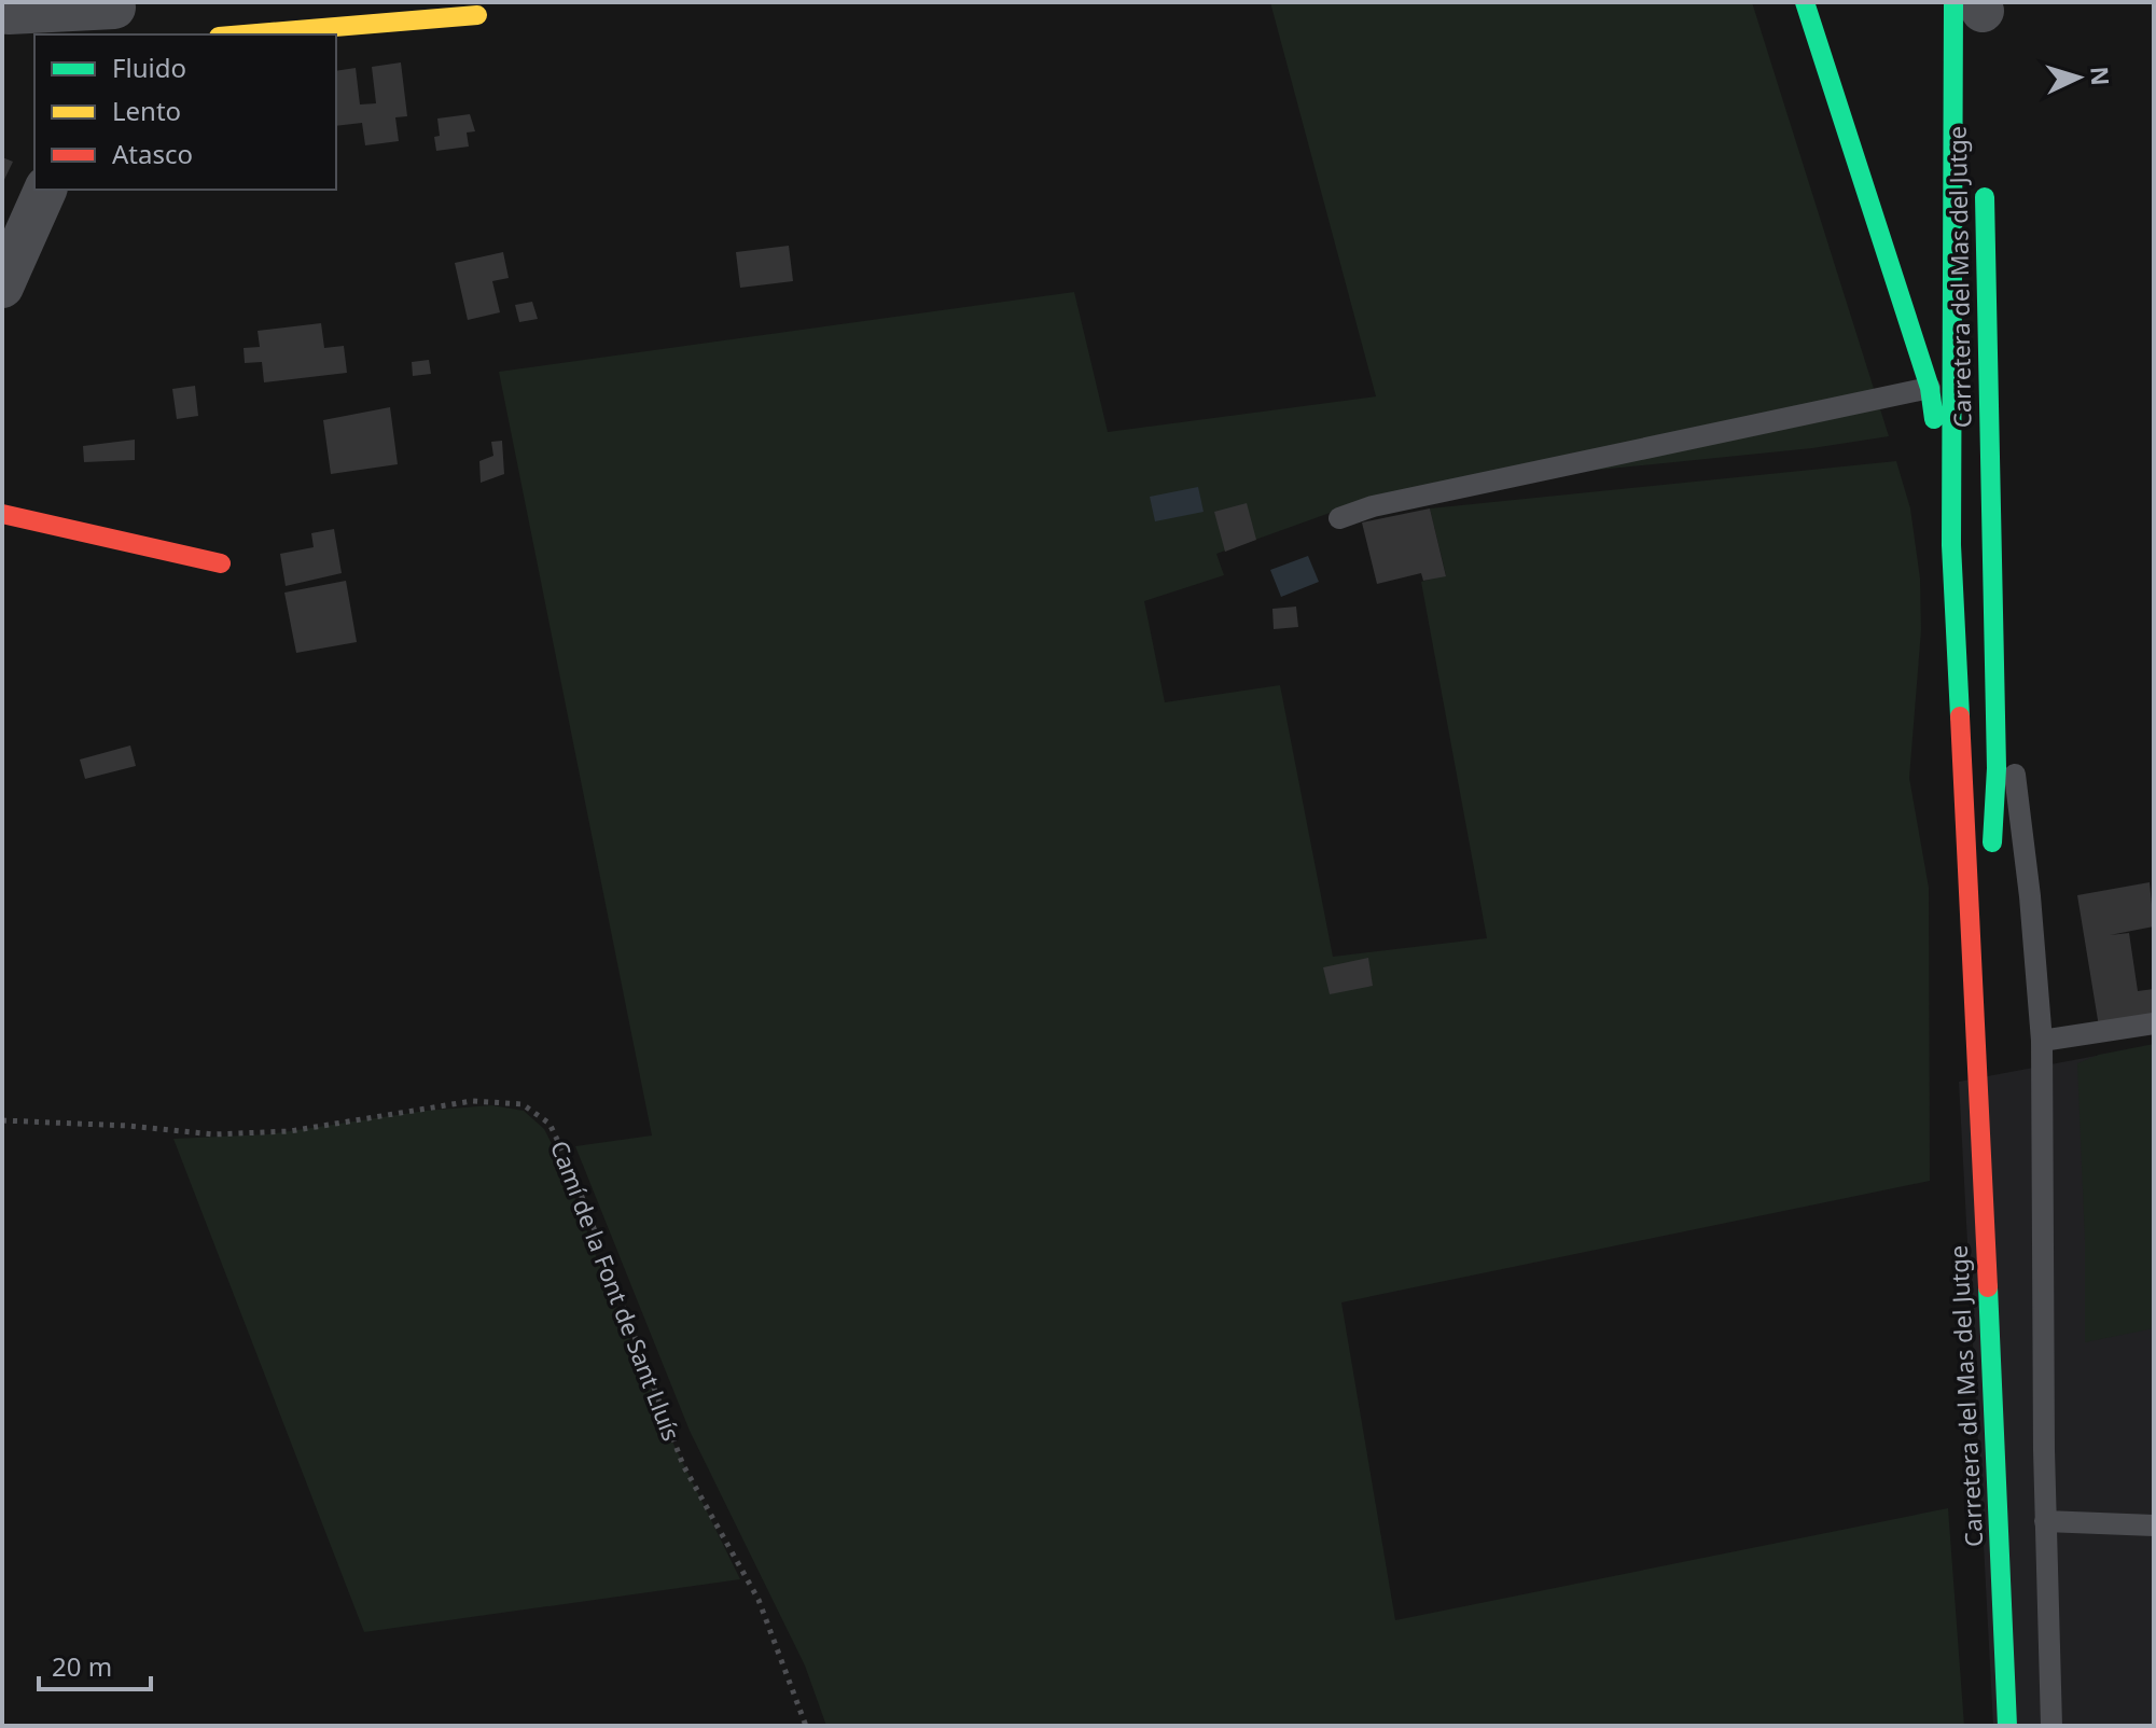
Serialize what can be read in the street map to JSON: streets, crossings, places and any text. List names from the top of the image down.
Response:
{
  "streets": {
    "street": ["Carretera del Mas del Jutge"],
    "path": ["Camí de la Font de Sant Lluís"]
  },
  "legend": ["Fluido", "Lento", "Atasco"],
  "scale_bar": "20 m",
  "north": "right"
}
